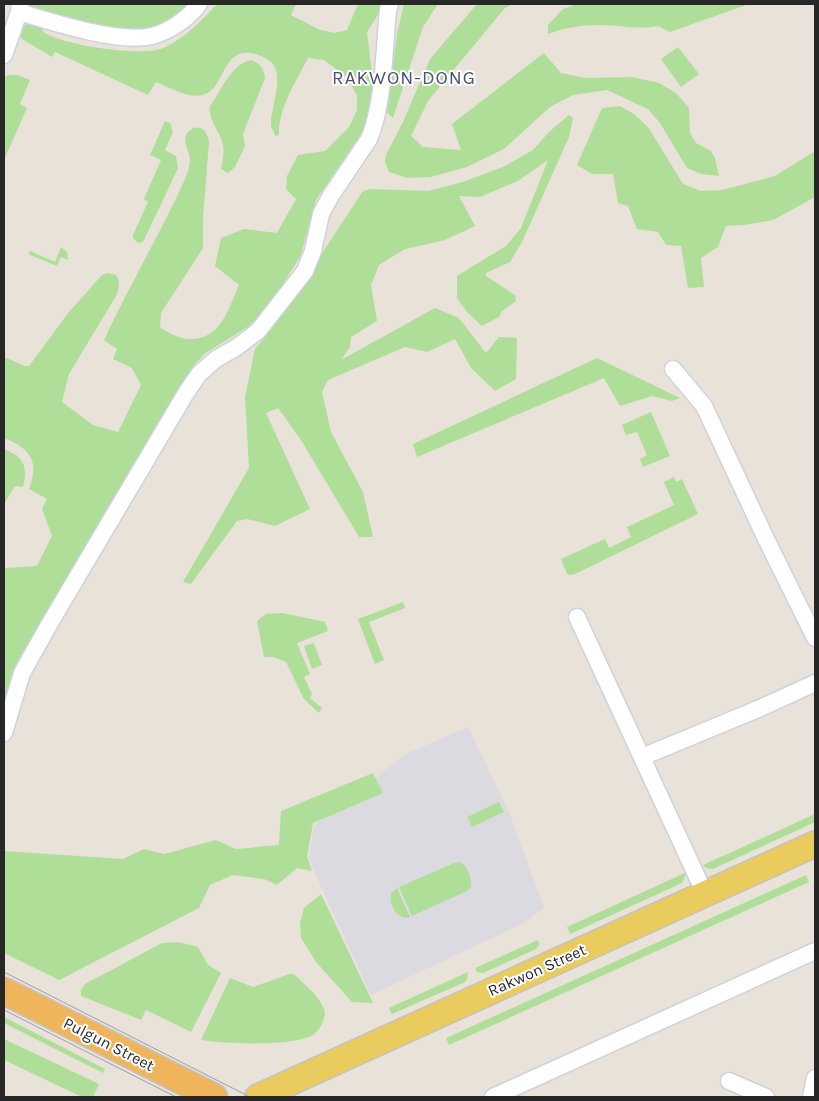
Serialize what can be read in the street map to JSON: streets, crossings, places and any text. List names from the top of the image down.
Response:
{
  "streets": {
    "highway": ["Pulgun Street"],
    "main road": ["Rakwon Street"]
  },
  "districts": ["RAKWON-DONG"]
}
